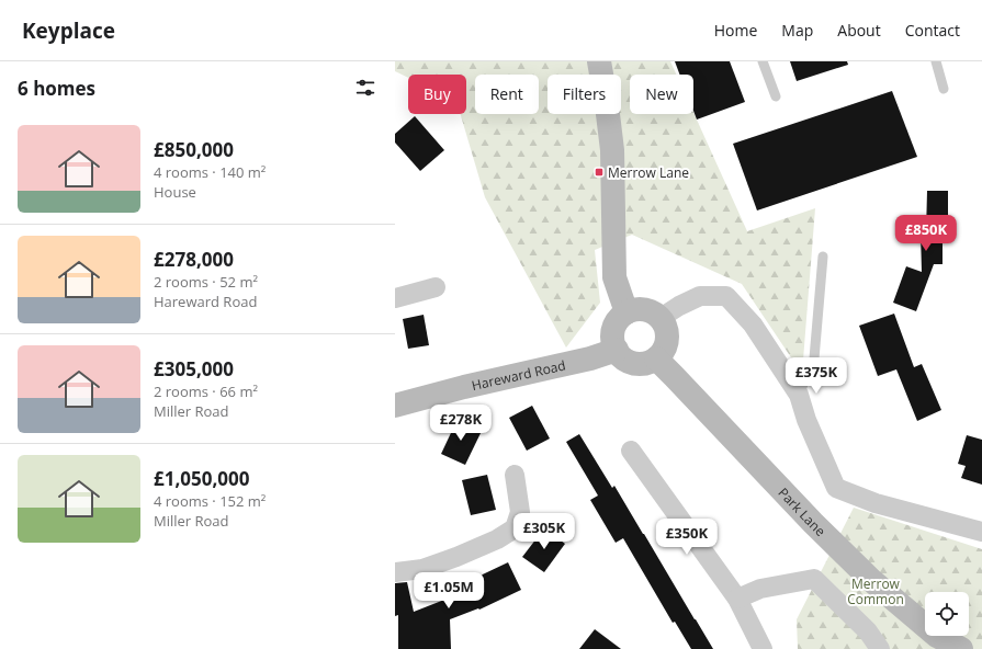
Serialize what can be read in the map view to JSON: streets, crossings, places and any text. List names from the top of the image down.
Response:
{
  "streets": {
    "main road": ["Hareward Road", "Park Lane"]
  },
  "crossings": [
    ["Hareward Road", "Park Lane"]
  ],
  "parks": ["Merrow Common"],
  "places": {
    "transit": ["Merrow Lane"]
  },
  "page": {
    "header": "Keyplace",
    "nav": [
      "Home",
      "Map",
      "About",
      "Contact"
    ],
    "heading": "6 homes",
    "chip": [
      "Buy",
      "Rent",
      "Filters",
      "New"
    ],
    "list": [
      {
        "name": "£850,000",
        "note": "4 rooms · 140 m² · House"
      },
      {
        "name": "£278,000",
        "note": "2 rooms · 52 m² · Hareward Road"
      },
      {
        "name": "£305,000",
        "note": "2 rooms · 66 m² · Miller Road"
      },
      {
        "name": "£1,050,000",
        "note": "4 rooms · 152 m² · Miller Road"
      }
    ],
    "price": [
      "£850K",
      "£375K",
      "£278K",
      "£305K",
      "£350K",
      "£1.05M"
    ]
  }
}
